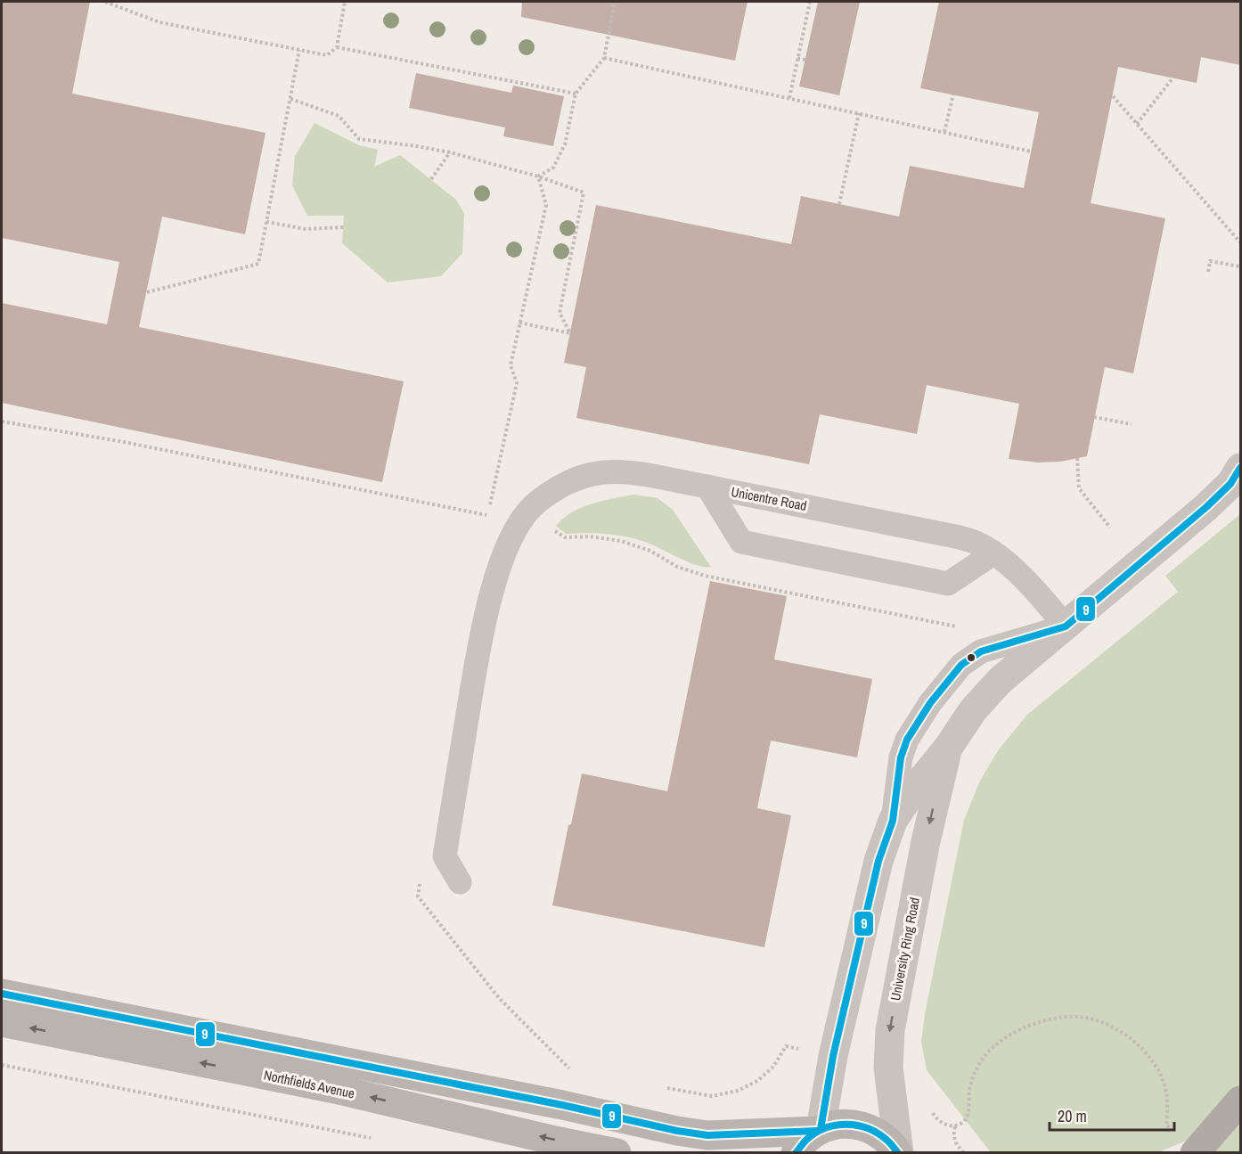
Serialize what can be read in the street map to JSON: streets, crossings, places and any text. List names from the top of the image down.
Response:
{
  "streets": {
    "main road": ["Northfields Avenue"],
    "street": ["University Ring Road"],
    "lane": ["Unicentre Road"]
  },
  "crossings": [
    ["Unicentre Road", "University Ring Road"]
  ],
  "lines": ["transit line 9"],
  "scale_bar": "20 m"
}
